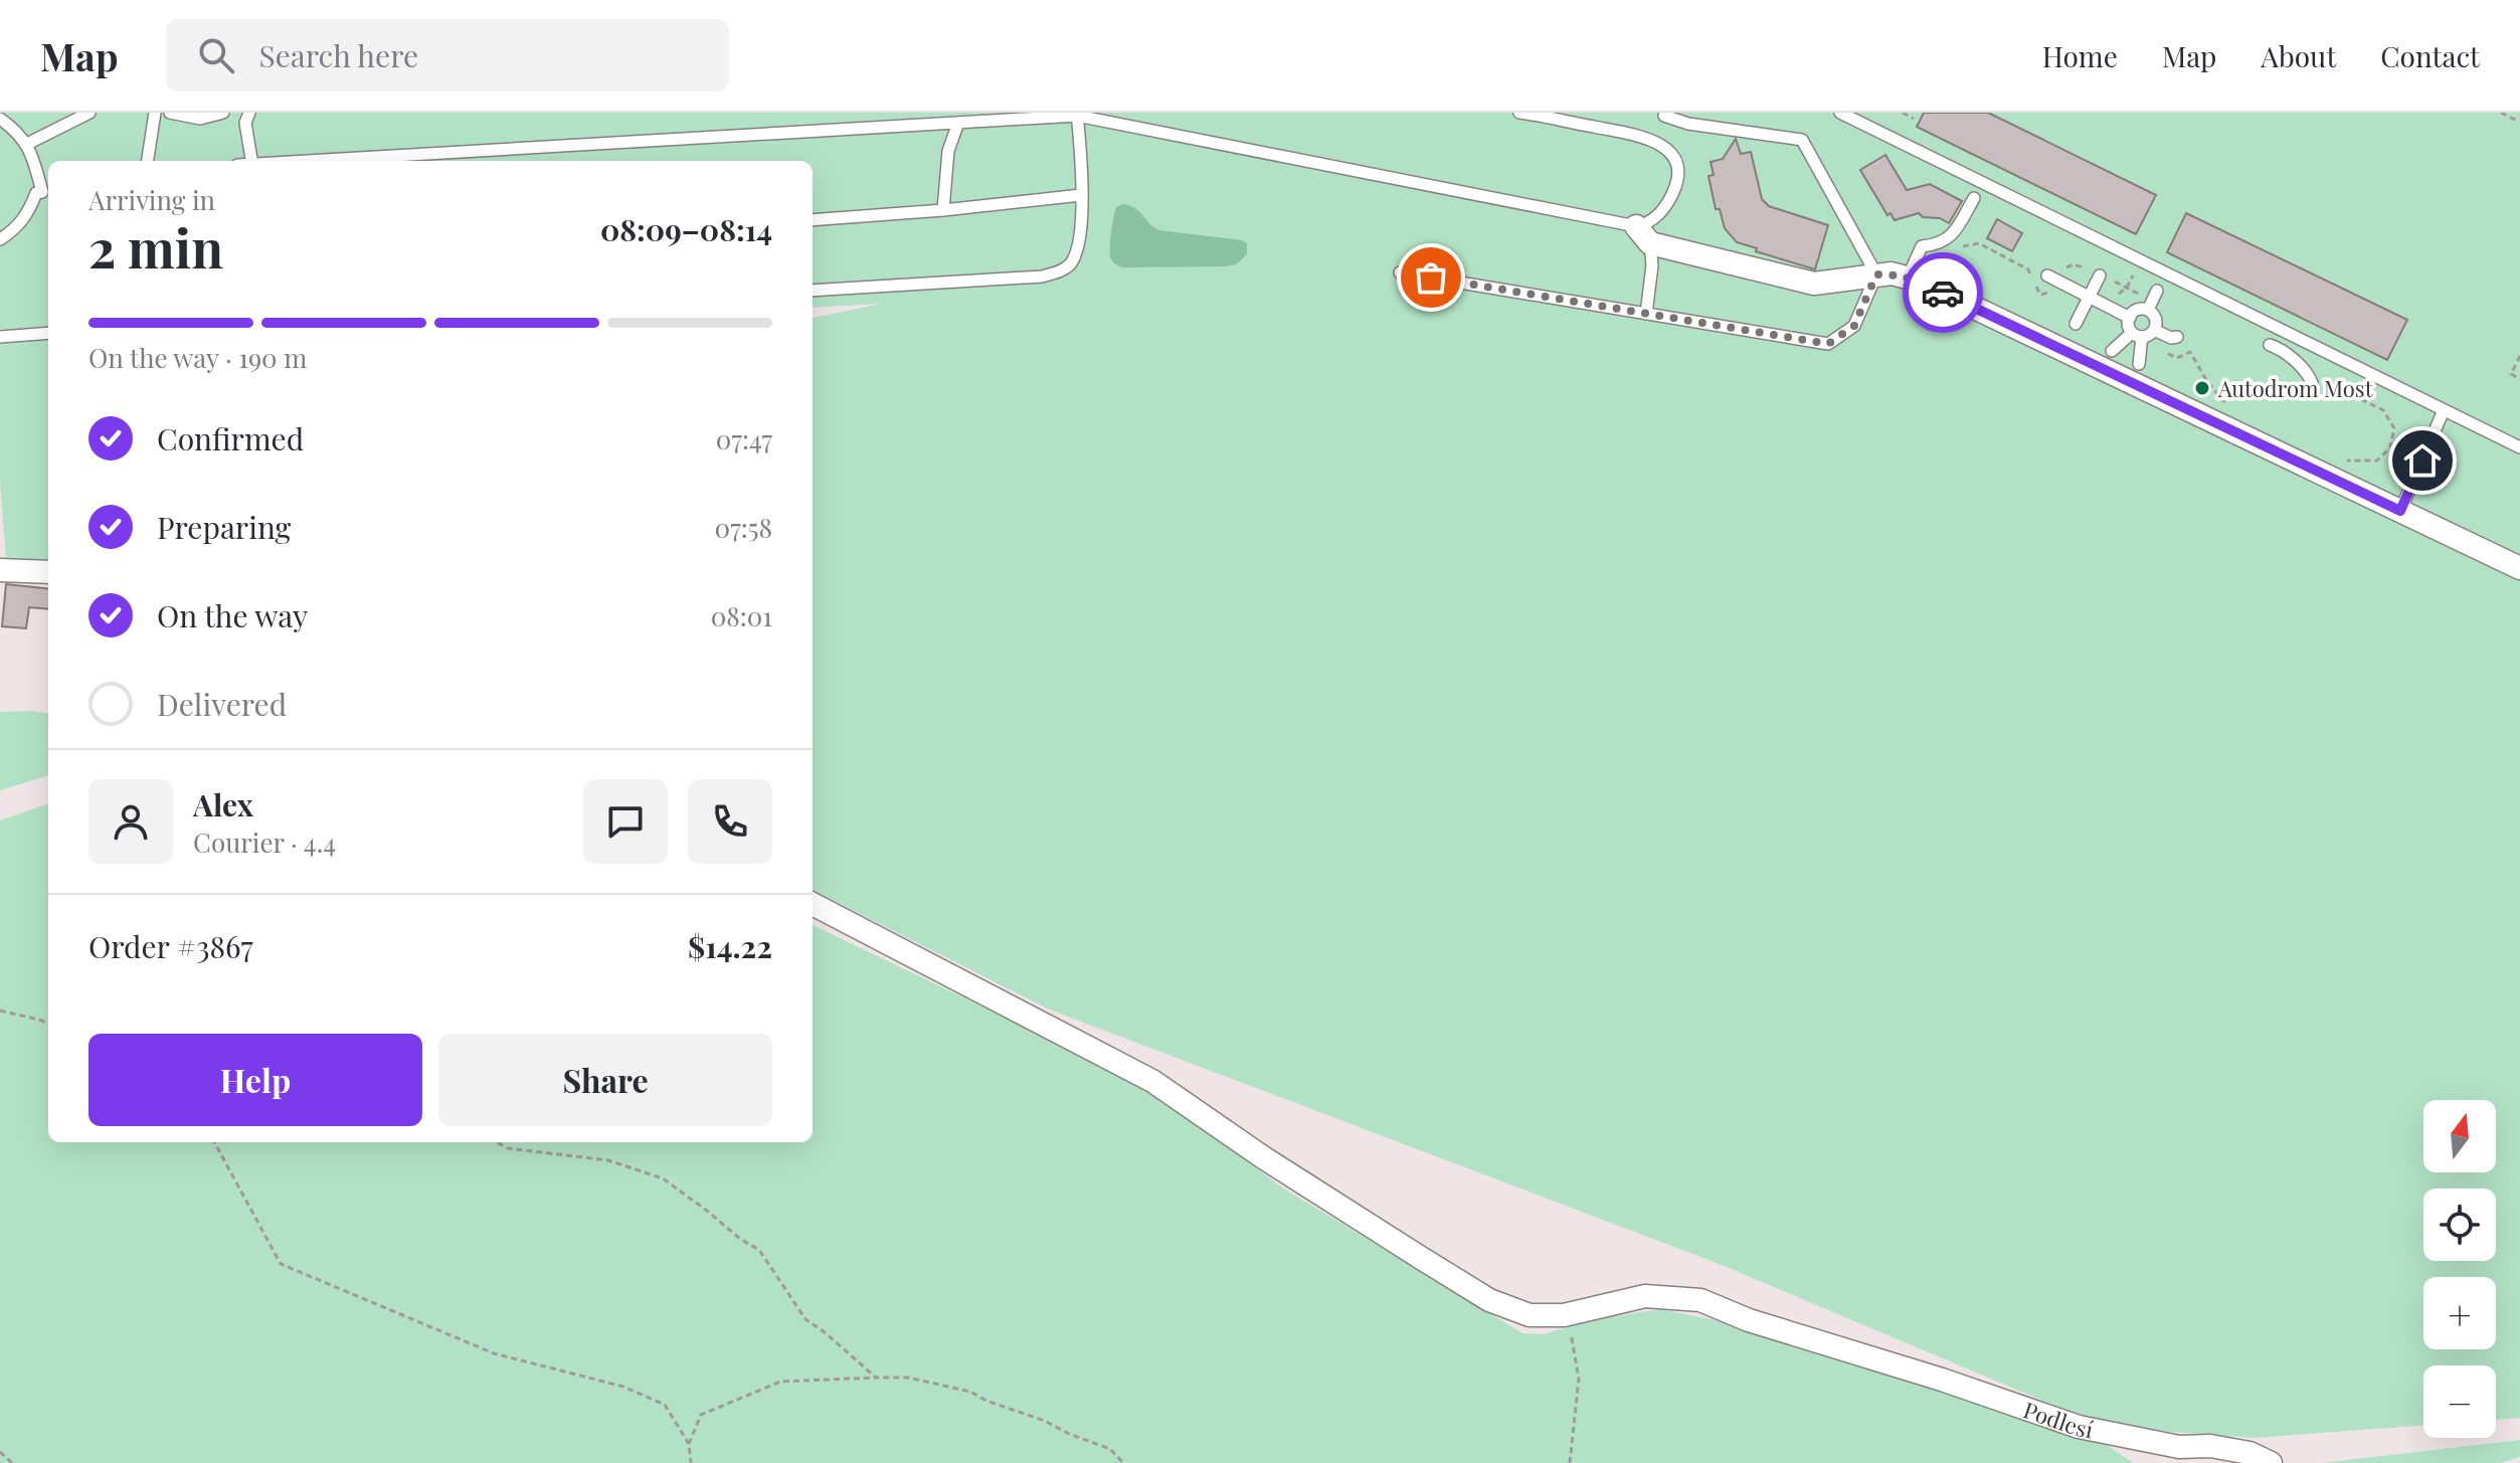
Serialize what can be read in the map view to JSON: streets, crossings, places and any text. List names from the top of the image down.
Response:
{
  "streets": {
    "street": ["Podlesí"]
  },
  "places": ["Autodrom Most"],
  "north": "top",
  "page": {
    "header": "Map",
    "search": "Search here",
    "nav": [
      "Home",
      "Map",
      "About",
      "Contact"
    ],
    "heading": ["2 min", "Arriving in", "08:09–08:14"],
    "panel": [
      "Alex",
      "Courier · 4.4",
      "Order #3867",
      "$14.22"
    ],
    "bar": "On the way · 190 m",
    "list": [
      ["Confirmed", "07:47"],
      ["Preparing", "07:58"],
      ["On the way", "08:01"],
      "Delivered"
    ],
    "buttons": ["Help", "Share"],
    "map_buttons": ["+", "−"]
  }
}
